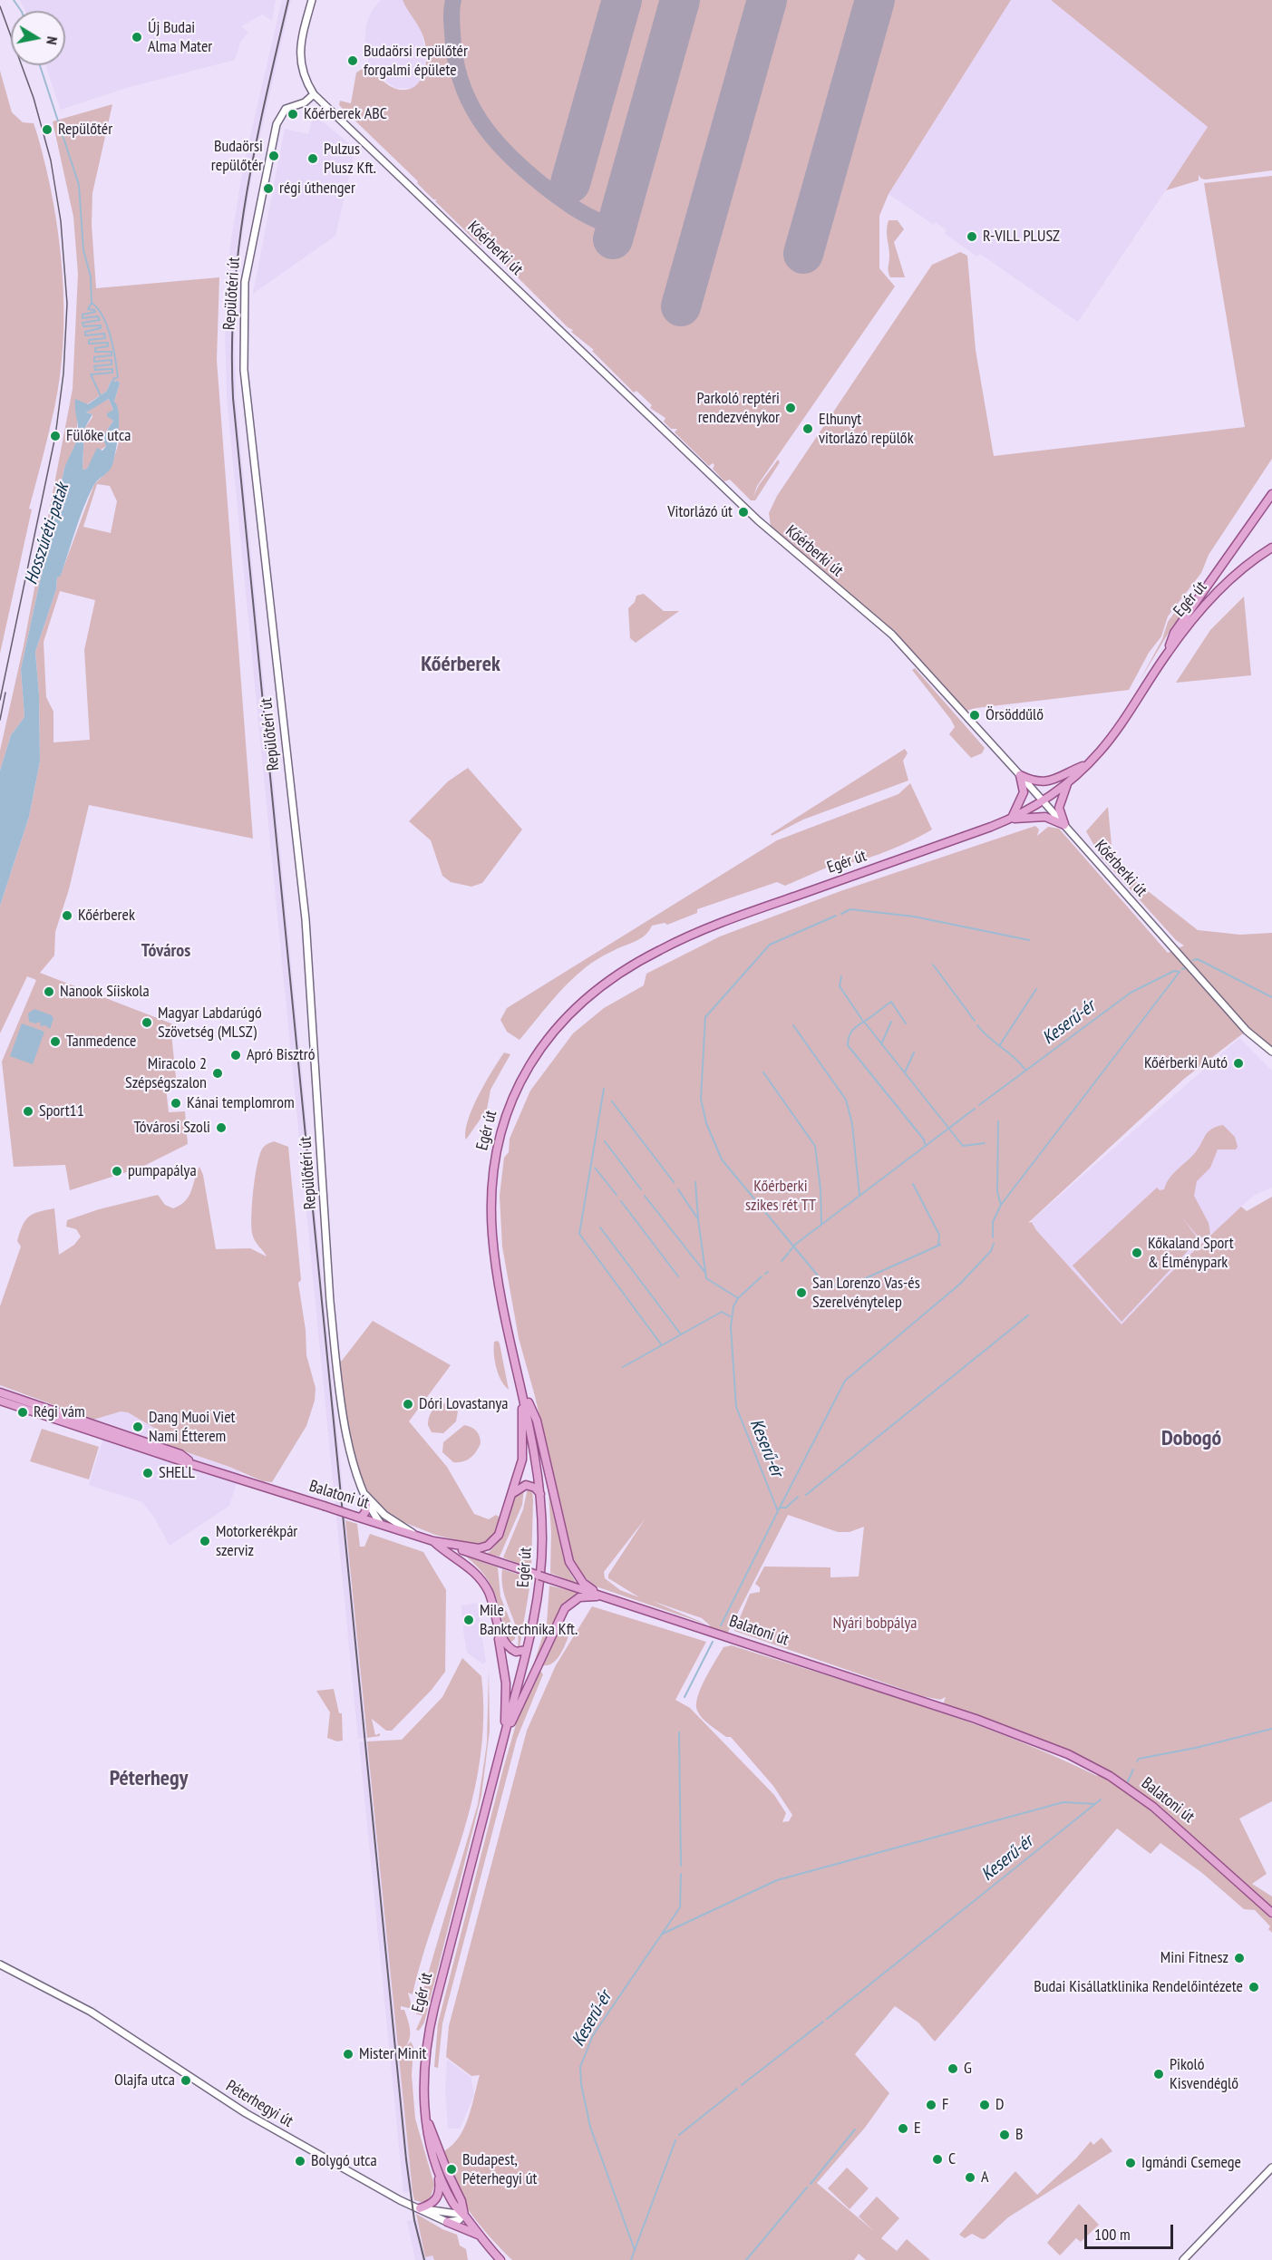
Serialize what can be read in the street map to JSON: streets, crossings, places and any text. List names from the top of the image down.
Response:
{
  "streets": {
    "main road": ["Egér út", "Balatoni út"],
    "street": ["Kőérberki út", "Repülőtéri út", "Péterhegyi út"]
  },
  "crossings": [
    ["Kőérberki út", "Repülőtéri út"],
    ["Kőérberki út", "Egér út"],
    ["Repülőtéri út", "Balatoni út"],
    ["Egér út", "Péterhegyi út"]
  ],
  "districts": [
    "Kőérberek",
    "Tóváros",
    "Dobogó",
    "Péterhegy"
  ],
  "water": ["Hosszúréti-patak", "Keserű-ér"],
  "parks": ["Kőérberki szikes rét TT", "Nyári bobpálya"],
  "places": [
    "Új Budai Alma Mater",
    "Budaörsi repülőtér forgalmi épülete",
    "Kőérberek ABC",
    "Repülőtér",
    "Budaörsi repülőtér",
    "Pulzus Plusz Kft.",
    "régi úthenger",
    "R-VILL PLUSZ",
    "Parkoló reptéri rendezvénykor",
    "Elhunyt vitorlázó repülők",
    "Fülőke utca",
    "Vitorlázó út",
    "Örsöddűlő",
    "Kőérberek",
    "Nanook Síiskola",
    "Magyar Labdarúgó Szövetség (MLSZ)",
    "Tanmedence",
    "Apró Bisztró",
    "Kőérberki Autó",
    "Miracolo 2 Szépségszalon",
    "Kánai templomrom",
    "Sport11",
    "Tóvárosi Szoli",
    "pumpapálya",
    "Kőkaland Sport & Élménypark",
    "San Lorenzo Vas-és Szerelvénytelep",
    "Dóri Lovastanya",
    "Régi vám",
    "Dang Muoi Viet Nami Étterem",
    "SHELL",
    "Motorkerékpár szerviz",
    "Mile Banktechnika Kft.",
    "Mini Fitnesz",
    "Budai Kisállatklinika Rendelőintézete",
    "Mister Minit",
    "G",
    "Pikoló Kisvendéglő",
    "Olajfa utca",
    "F",
    "D",
    "E",
    "B",
    "C",
    "Bolygó utca",
    "Igmándi Csemege",
    "Budapest, Péterhegyi út",
    "A"
  ],
  "scale_bar": "100 m",
  "north": "right"
}
